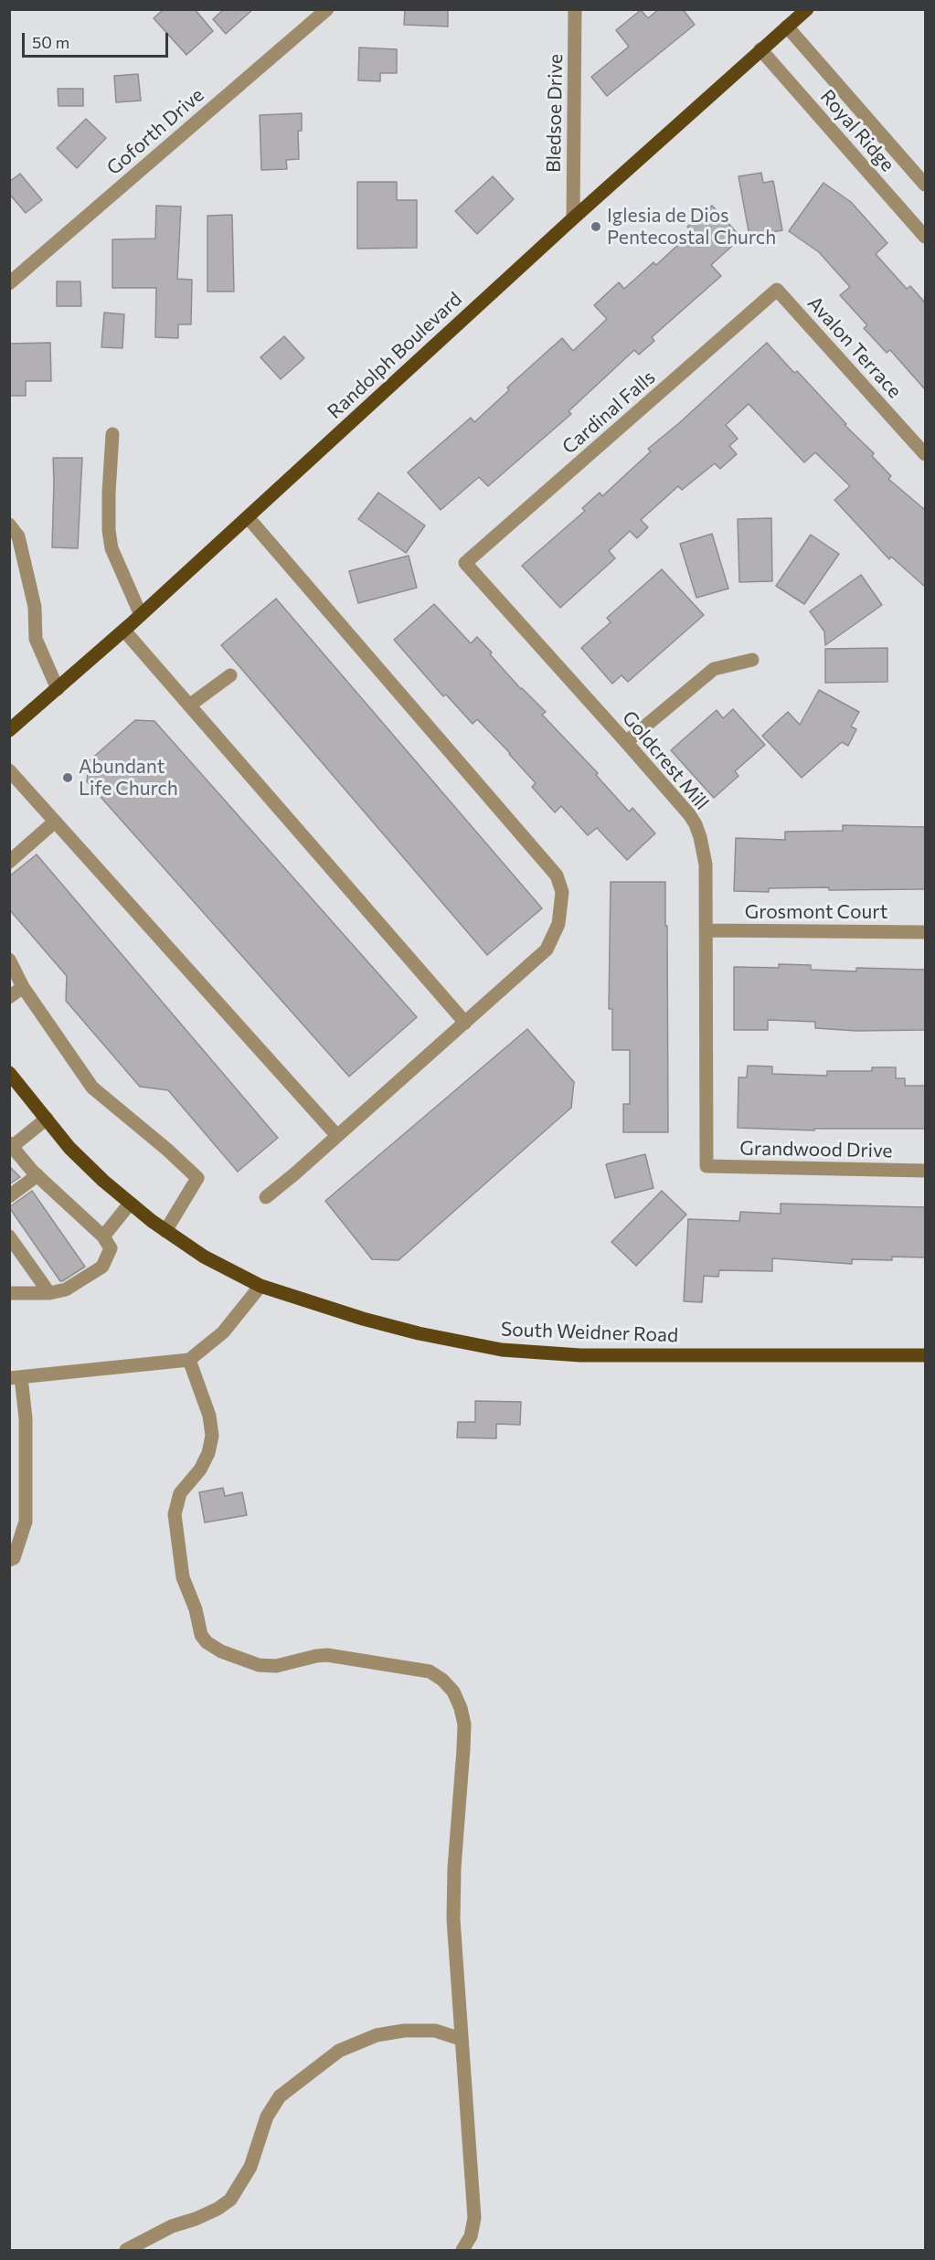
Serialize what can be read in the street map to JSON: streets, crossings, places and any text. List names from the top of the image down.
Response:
{
  "streets": {
    "main road": ["Randolph Boulevard", "South Weidner Road"],
    "street": [
      "Bledsoe Drive",
      "Royal Ridge",
      "Goforth Drive",
      "Avalon Terrace",
      "Cardinal Falls",
      "Goldcrest Mill",
      "Grosmont Court",
      "Grandwood Drive"
    ]
  },
  "crossings": [
    ["Bledsoe Drive", "Randolph Boulevard"],
    ["Royal Ridge", "Randolph Boulevard"],
    ["Avalon Terrace", "Cardinal Falls"],
    ["Cardinal Falls", "Goldcrest Mill"],
    ["Goldcrest Mill", "Grosmont Court"],
    ["Goldcrest Mill", "Grandwood Drive"]
  ],
  "places": ["Iglesia de Dios Pentecostal Church", "Abundant Life Church"],
  "scale_bar": "50 m"
}
